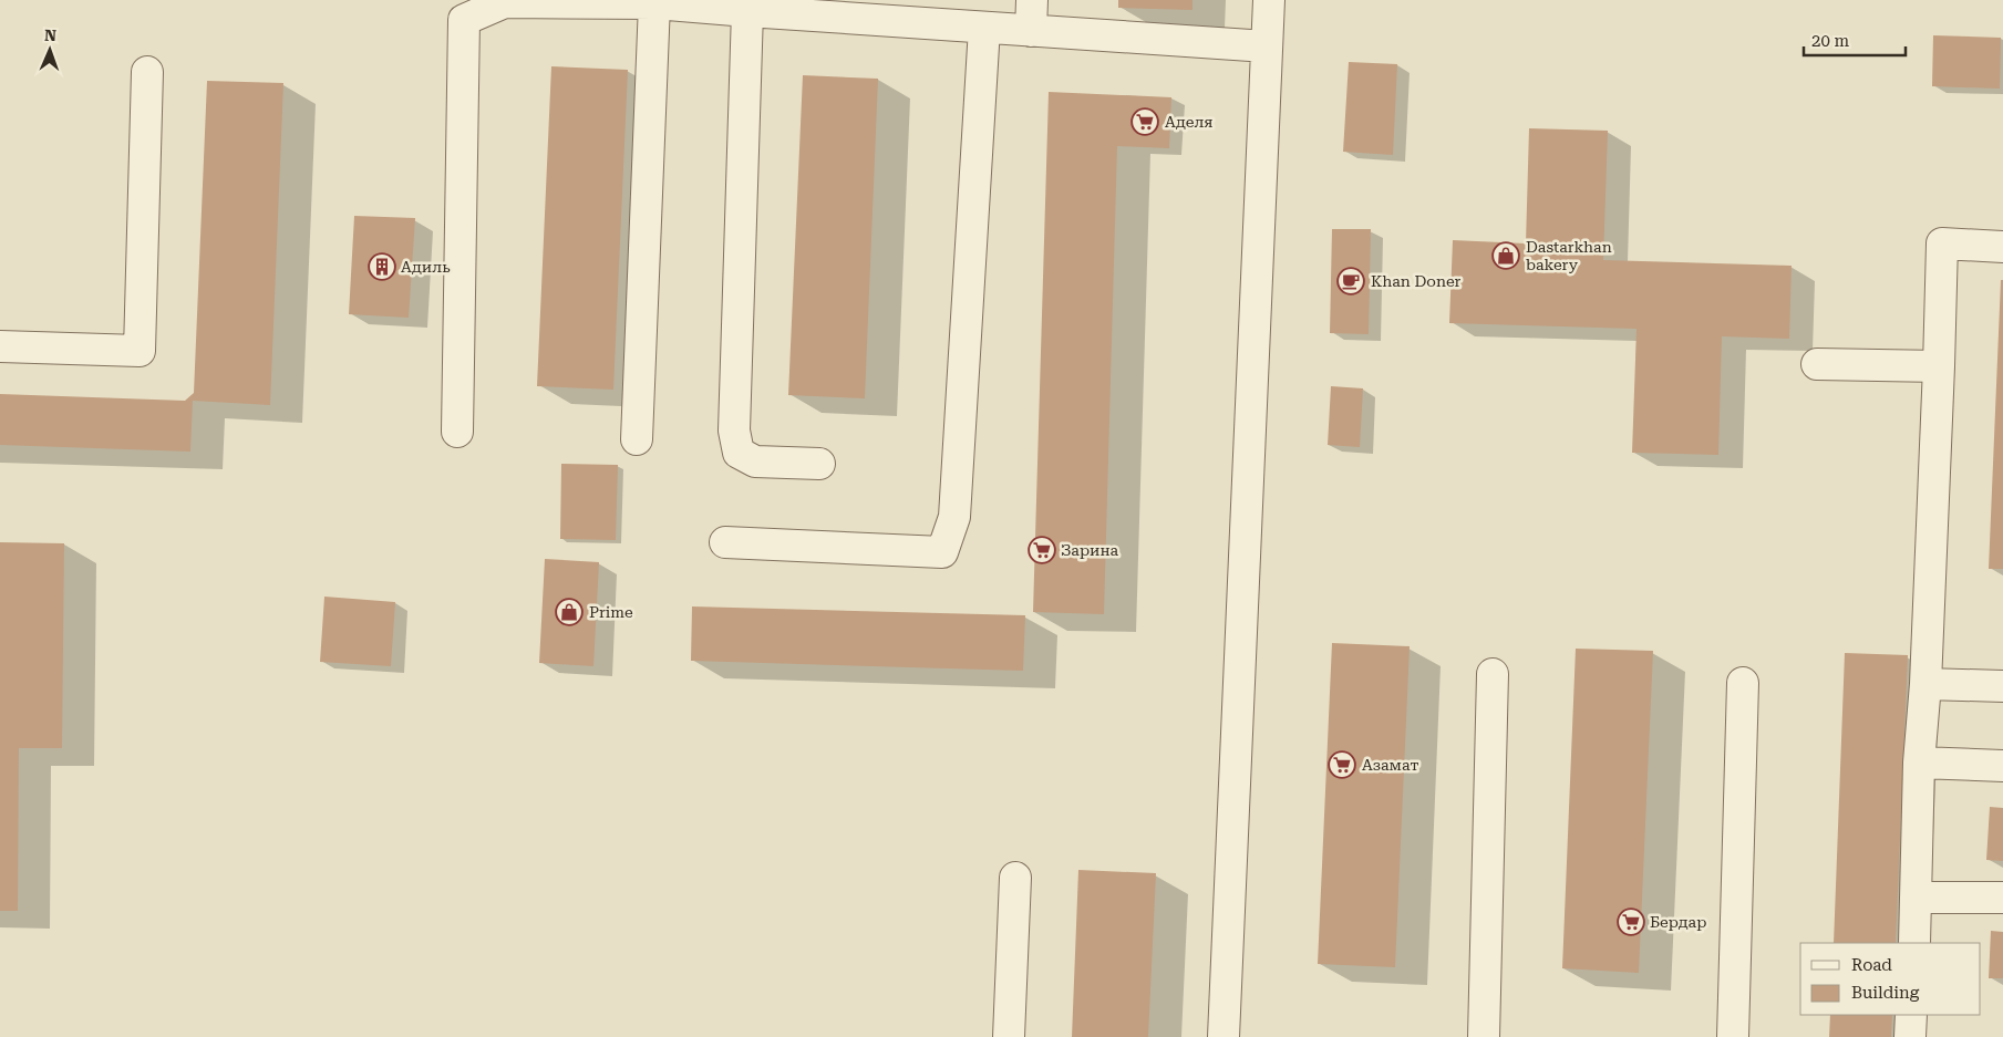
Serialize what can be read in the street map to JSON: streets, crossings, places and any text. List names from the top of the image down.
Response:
{
  "places": {
    "supermarket": [
      "Аделя",
      "Зарина",
      "Азамат",
      "Бердар"
    ],
    "shop": ["Dastarkhan bakery", "Prime"],
    "building": ["Адиль"],
    "cafe": ["Khan Doner"]
  },
  "legend": ["Road", "Building"],
  "scale_bar": "20 m",
  "north": "top"
}
